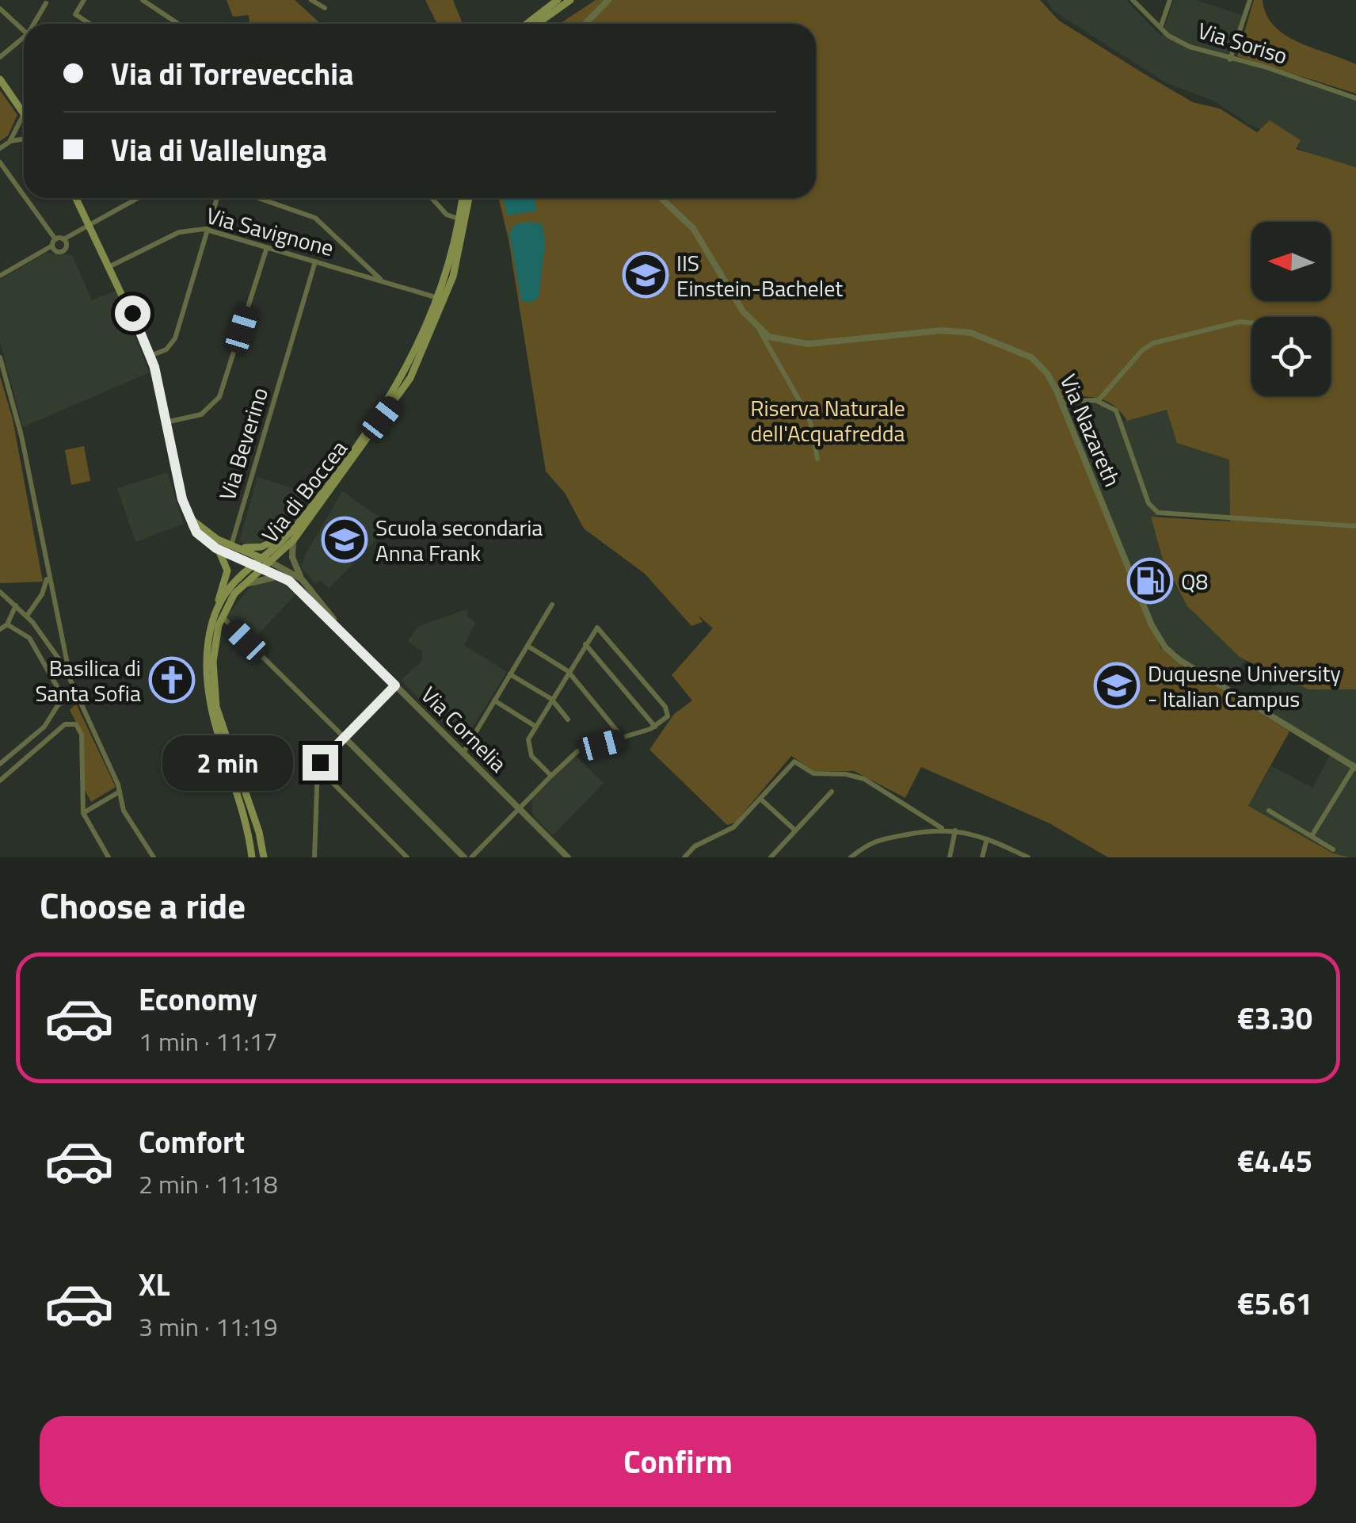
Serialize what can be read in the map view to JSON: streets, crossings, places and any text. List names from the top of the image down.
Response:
{
  "streets": {
    "main road": ["Via di Boccea"],
    "street": [
      "Via Soriso",
      "Via Savignone",
      "Via Nazareth",
      "Via Beverino",
      "Via Cornelia"
    ]
  },
  "crossings": [
    ["Via Savignone", "Via Beverino"],
    ["Via Savignone", "Via di Boccea"],
    ["Via di Boccea", "Via Cornelia"]
  ],
  "parks": ["Riserva Naturale dell'Acquafredda"],
  "places": {
    "school or university": ["IIS Einstein-Bachelet", "Scuola secondaria Anna Frank", "Duquesne University - Italian Campus"],
    "fuel station": ["Q8"],
    "church": ["Basilica di Santa Sofia"]
  },
  "north": "left",
  "page": {
    "banner": ["Via di Torrevecchia", "Via di Vallelunga"],
    "bubble": "2 min",
    "heading": "Choose a ride",
    "list": [
      {
        "name": "Economy",
        "note": "1 min · 11:17",
        "value": "€3.30"
      },
      {
        "name": "Comfort",
        "note": "2 min · 11:18",
        "value": "€4.45"
      },
      {
        "name": "XL",
        "note": "3 min · 11:19",
        "value": "€5.61"
      }
    ],
    "buttons": "Confirm"
  }
}
